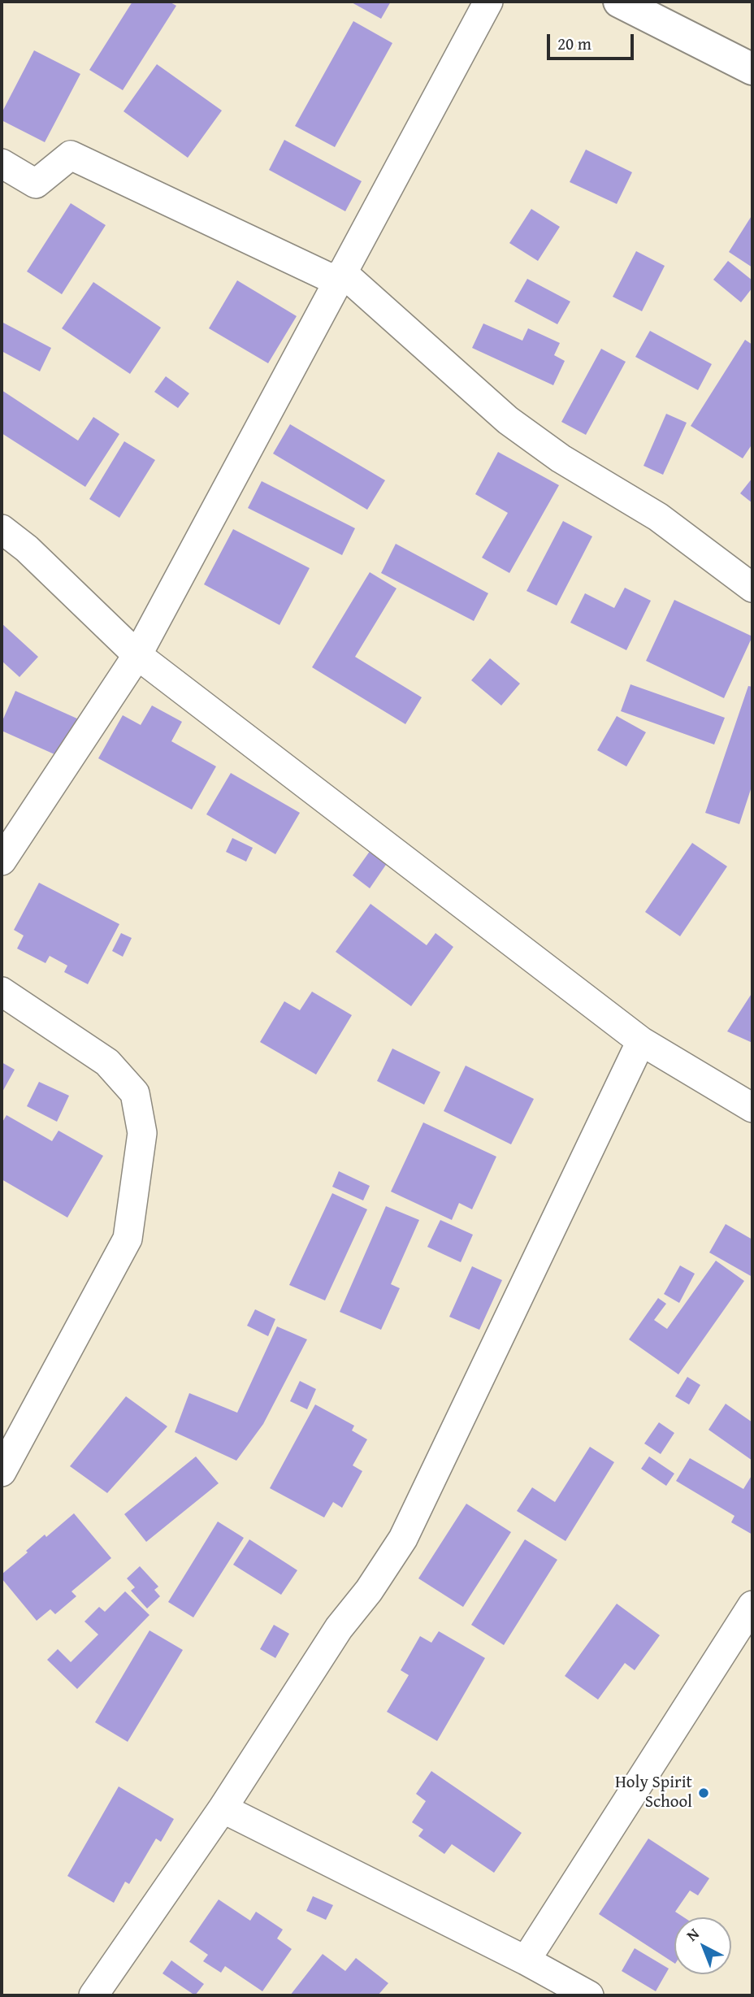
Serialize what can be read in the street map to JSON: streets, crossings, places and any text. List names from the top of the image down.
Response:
{
  "places": ["Holy Spirit School"],
  "scale_bar": "20 m",
  "north": "top left"
}
